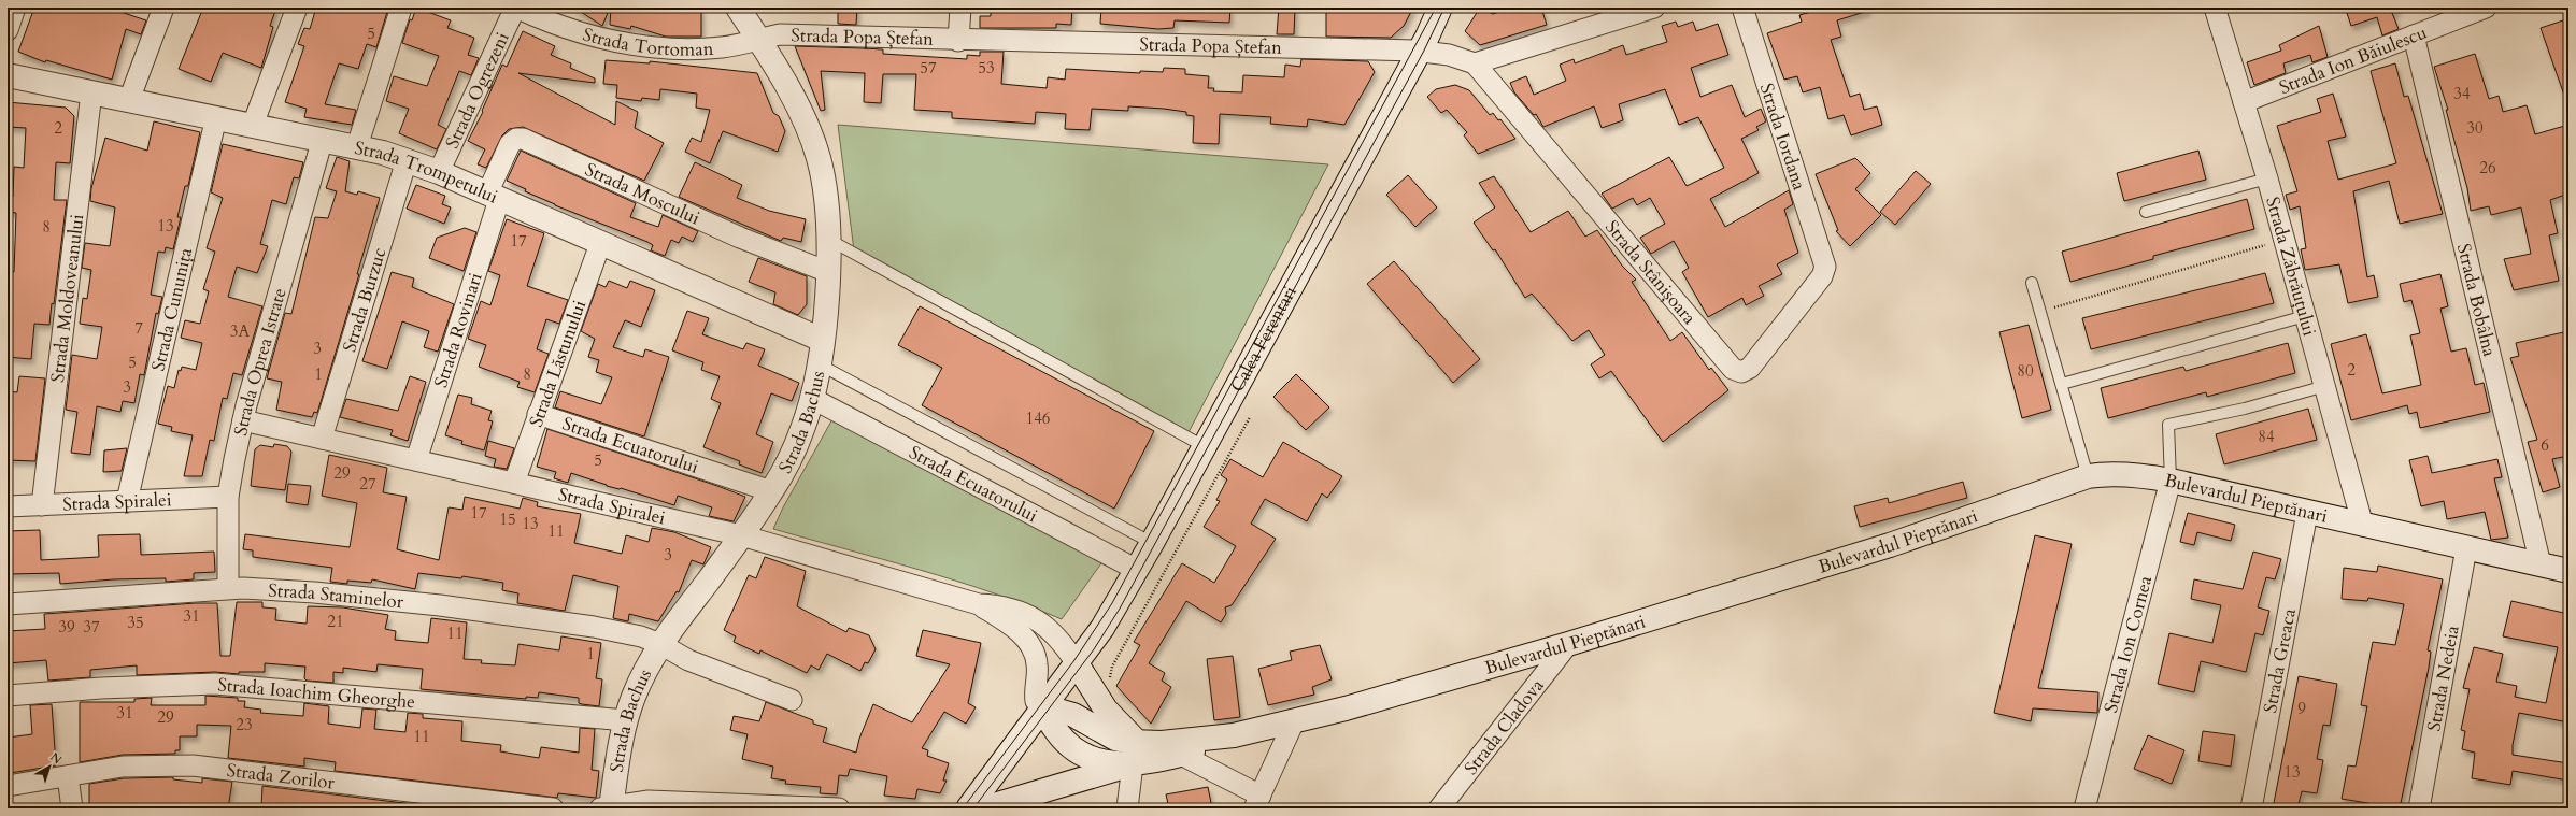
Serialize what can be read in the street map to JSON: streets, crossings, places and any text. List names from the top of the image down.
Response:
{
  "streets": {
    "main road": [
      "Strada Trompetului",
      "Calea Ferentari",
      "Strada Bachus",
      "Bulevardul Pieptănari"
    ],
    "street": [
      "Strada Popa Ștefan",
      "Strada Tortoman",
      "Strada Ion Băiulescu",
      "Strada Ogrezeni",
      "Strada Iordana",
      "Strada Moscului",
      "Strada Zăbrăuțului",
      "Strada Stânișoara",
      "Strada Moldoveanului",
      "Strada Burzuc",
      "Strada Bobâlna",
      "Strada Cununița",
      "Strada Rovinari",
      "Strada Oprea Istrate",
      "Strada Lăstunului",
      "Strada Ecuatorului",
      "Strada Spiralei",
      "Strada Staminelor",
      "Strada Ion Cornea",
      "Strada Greaca",
      "Strada Nedeia",
      "Strada Ioachim Gheorghe",
      "Strada Cladova",
      "Strada Zorilor"
    ]
  },
  "crossings": [
    ["Strada Popa Ștefan", "Strada Tortoman"],
    ["Strada Popa Ștefan", "Strada Stânișoara"],
    ["Strada Popa Ștefan", "Calea Ferentari"],
    ["Strada Popa Ștefan", "Strada Bachus"],
    ["Strada Tortoman", "Strada Ogrezeni"],
    ["Strada Tortoman", "Strada Bachus"],
    ["Strada Ion Băiulescu", "Strada Zăbrăuțului"],
    ["Strada Ion Băiulescu", "Strada Bobâlna"],
    ["Strada Ogrezeni", "Strada Trompetului"],
    ["Strada Iordana", "Strada Stânișoara"],
    ["Strada Trompetului", "Strada Moscului"],
    ["Strada Trompetului", "Strada Moldoveanului"],
    ["Strada Trompetului", "Strada Burzuc"],
    ["Strada Trompetului", "Strada Cununița"],
    ["Strada Trompetului", "Strada Rovinari"],
    ["Strada Trompetului", "Strada Oprea Istrate"],
    ["Strada Trompetului", "Strada Lăstunului"],
    ["Strada Trompetului", "Strada Bachus"],
    ["Strada Moscului", "Strada Rovinari"],
    ["Strada Moscului", "Strada Bachus"],
    ["Strada Zăbrăuțului", "Bulevardul Pieptănari"],
    ["Strada Moldoveanului", "Strada Spiralei"],
    ["Strada Burzuc", "Strada Spiralei"],
    ["Strada Bobâlna", "Bulevardul Pieptănari"],
    ["Strada Cununița", "Strada Spiralei"],
    ["Strada Rovinari", "Strada Spiralei"],
    ["Calea Ferentari", "Strada Ecuatorului"],
    ["Calea Ferentari", "Bulevardul Pieptănari"],
    ["Calea Ferentari", "Strada Spiralei"],
    ["Strada Oprea Istrate", "Strada Spiralei"],
    ["Strada Oprea Istrate", "Strada Staminelor"],
    ["Strada Lăstunului", "Strada Ecuatorului"],
    ["Strada Lăstunului", "Strada Spiralei"],
    ["Strada Bachus", "Strada Ecuatorului"],
    ["Strada Bachus", "Strada Spiralei"],
    ["Strada Bachus", "Strada Staminelor"],
    ["Strada Bachus", "Strada Ioachim Gheorghe"],
    ["Bulevardul Pieptănari", "Strada Spiralei"],
    ["Bulevardul Pieptănari", "Strada Ion Cornea"],
    ["Bulevardul Pieptănari", "Strada Greaca"],
    ["Bulevardul Pieptănari", "Strada Nedeia"],
    ["Bulevardul Pieptănari", "Strada Cladova"]
  ],
  "house_numbers": [
    "5",
    "57",
    "53",
    "34",
    "2",
    "30",
    "26",
    "13",
    "8",
    "17",
    "7",
    "3A",
    "3",
    "5",
    "2",
    "80",
    "1",
    "8",
    "3",
    "146",
    "84",
    "6",
    "5",
    "29",
    "27",
    "17",
    "15",
    "13",
    "11",
    "3",
    "31",
    "21",
    "35",
    "39",
    "37",
    "11",
    "1",
    "9",
    "31",
    "29",
    "23",
    "11",
    "13"
  ],
  "north": "top right"
}
